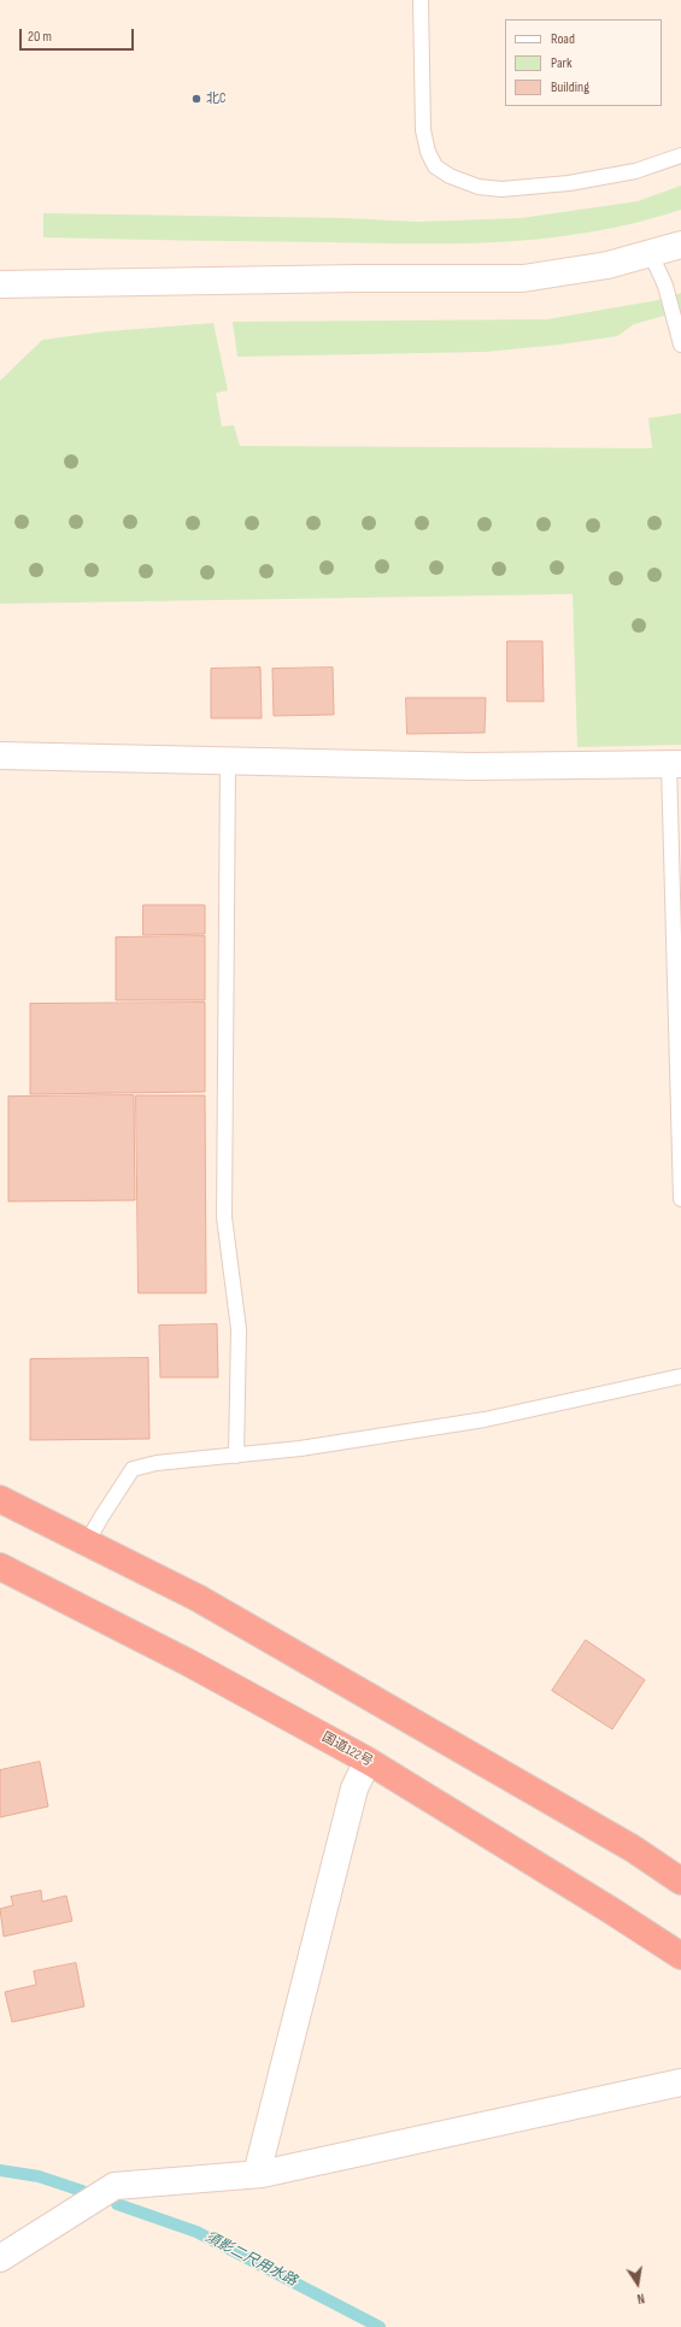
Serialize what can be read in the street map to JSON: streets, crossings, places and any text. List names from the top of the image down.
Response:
{
  "streets": {
    "highway": ["国道122号"]
  },
  "water": ["須影二尺用水路"],
  "places": ["北C"],
  "legend": ["Road", "Park", "Building"],
  "scale_bar": "20 m",
  "north": "bottom"
}
